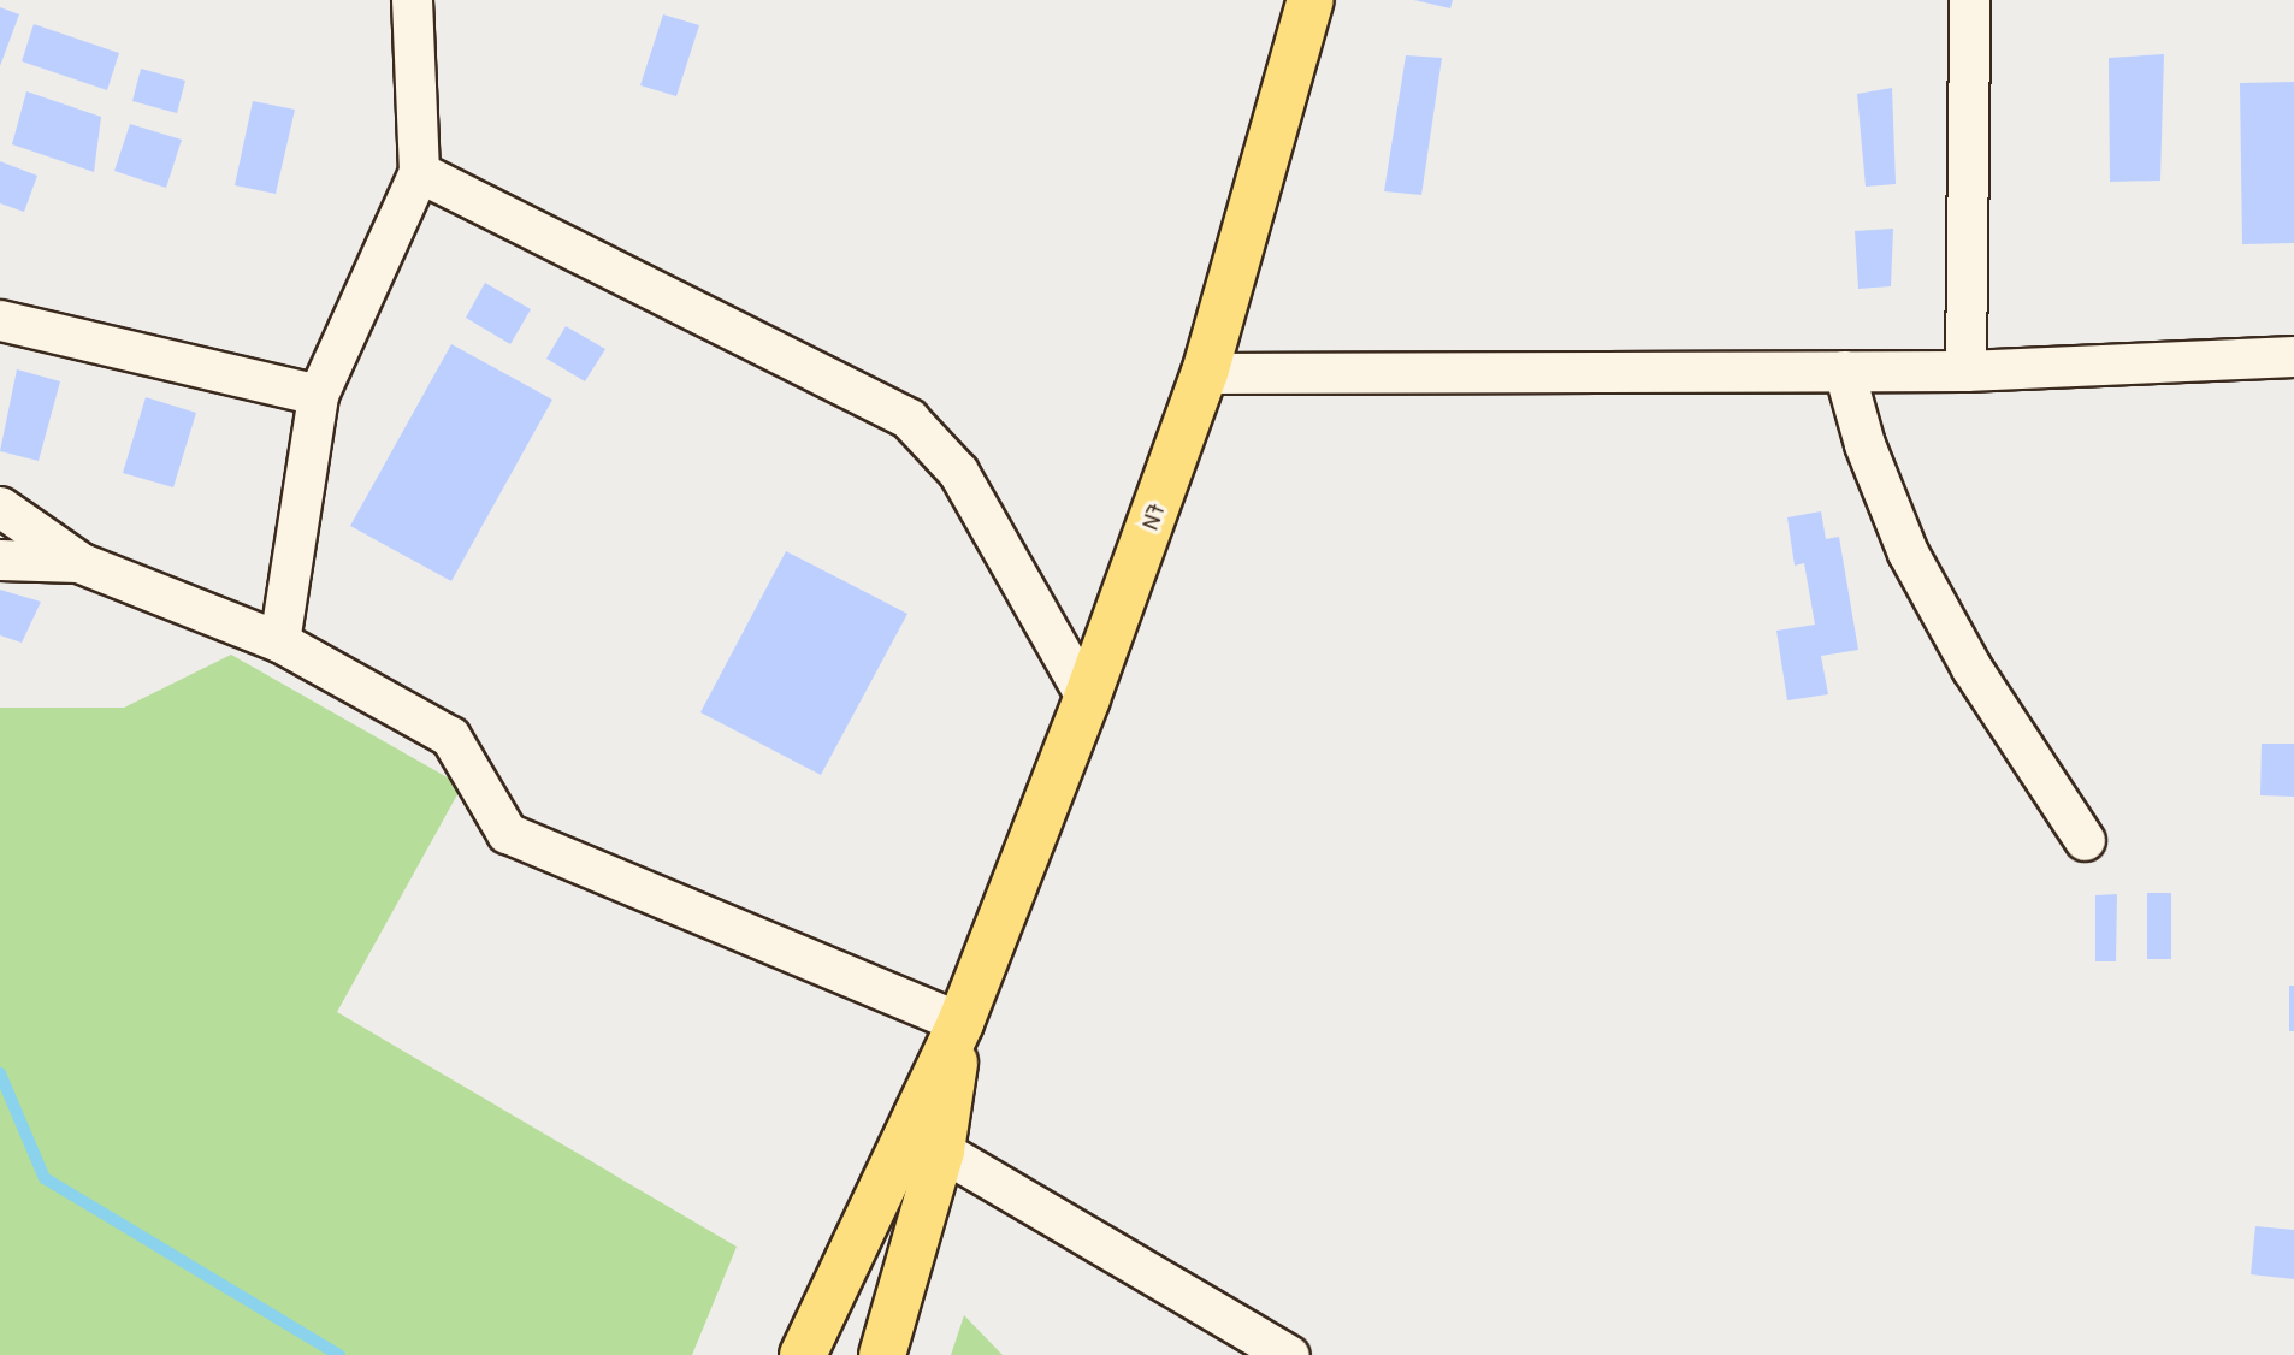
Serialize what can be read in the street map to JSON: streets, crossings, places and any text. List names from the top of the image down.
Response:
{
  "streets": {
    "main road": ["N7"]
  }
}
